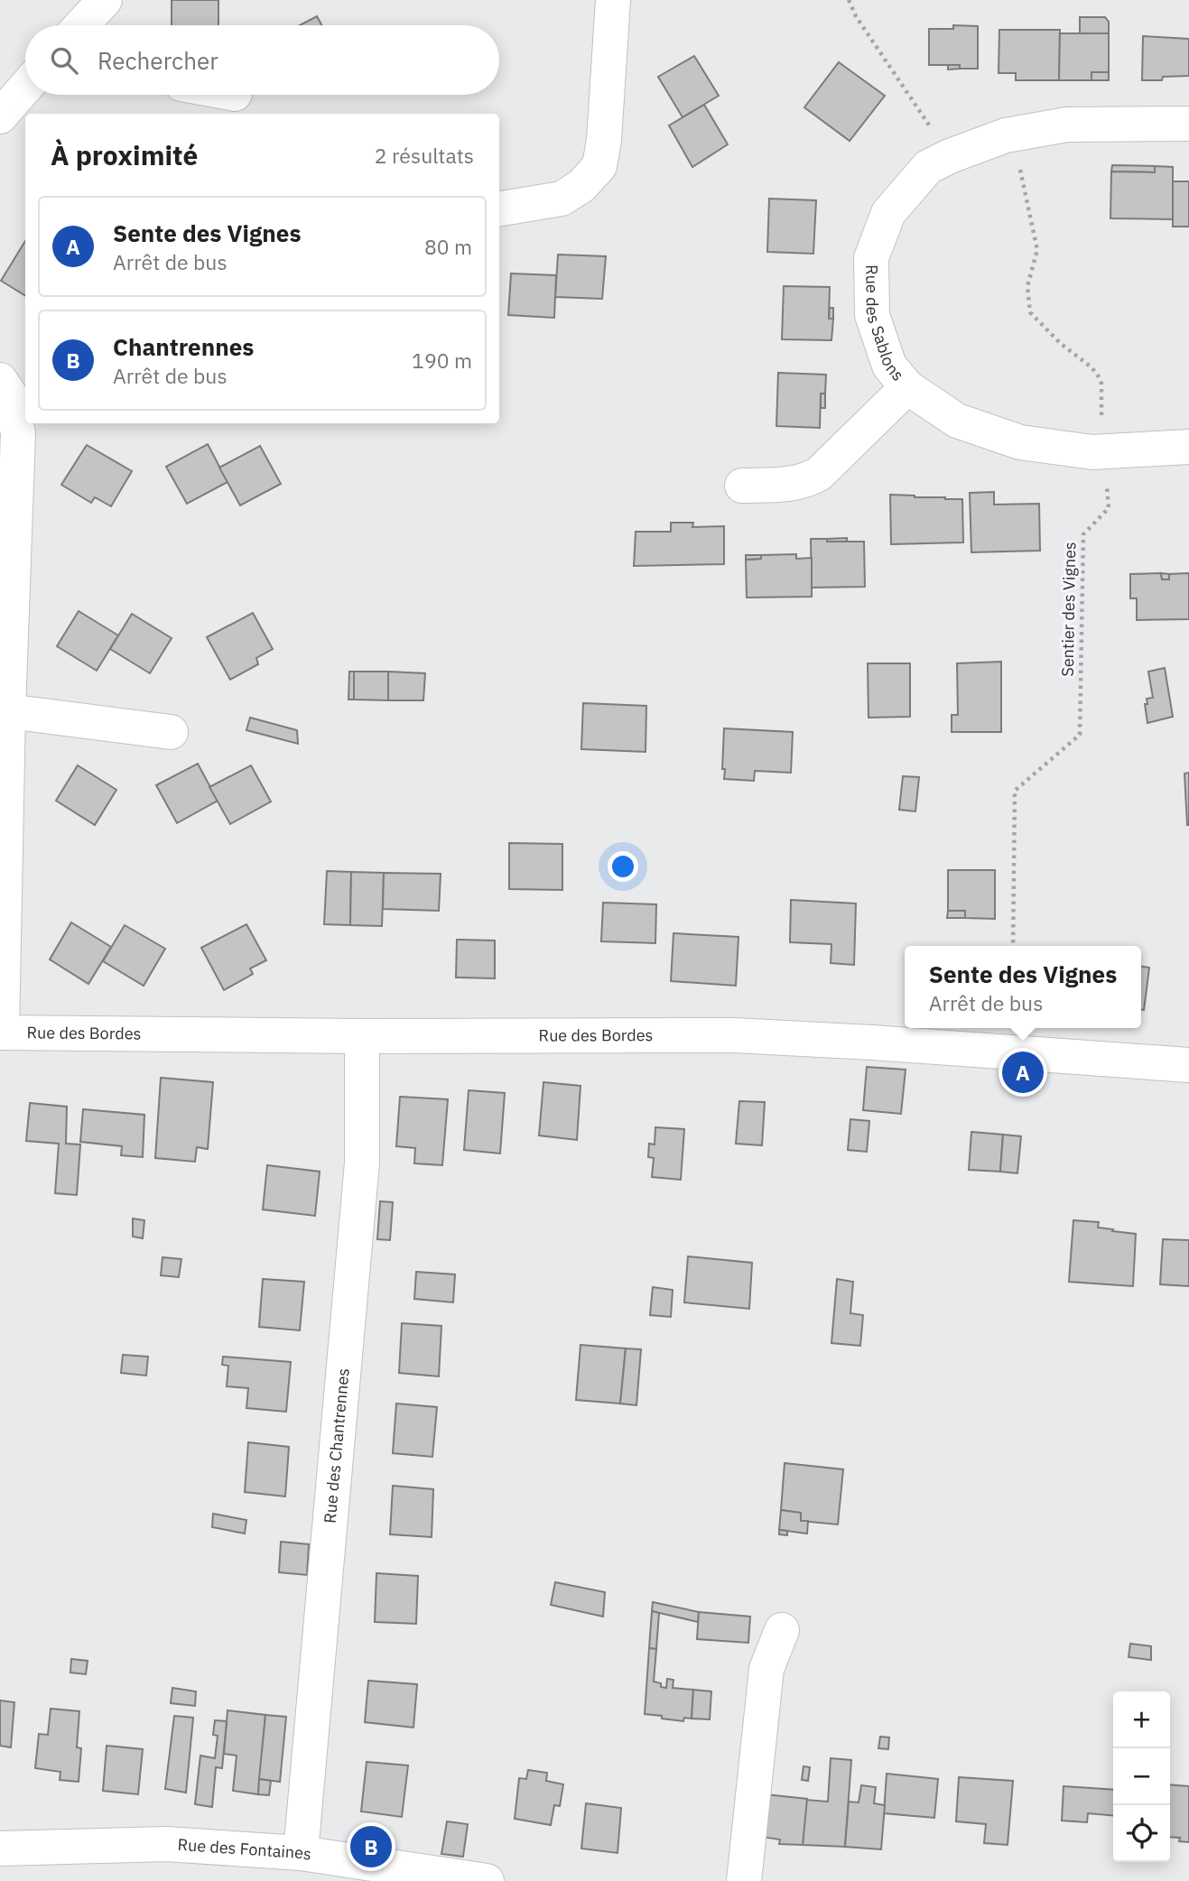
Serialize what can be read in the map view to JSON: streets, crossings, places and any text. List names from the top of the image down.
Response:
{
  "streets": {
    "street": [
      "Rue des Sablons",
      "Rue des Bordes",
      "Rue des Chantrennes",
      "Rue des Fontaines"
    ],
    "path": ["Sentier des Vignes"]
  },
  "crossings": [
    ["Rue des Sablons", "Sentier des Vignes"],
    ["Rue des Bordes", "Rue des Chantrennes"],
    ["Rue des Chantrennes", "Rue des Fontaines"]
  ],
  "page": {
    "search": "Rechercher",
    "heading": ["À proximité", "2 résultats"],
    "list": [
      {
        "mark": "A",
        "name": "Sente des Vignes",
        "note": "Arrêt de bus",
        "value": "80 m"
      },
      {
        "mark": "B",
        "name": "Chantrennes",
        "note": "Arrêt de bus",
        "value": "190 m"
      }
    ],
    "popup": ["Sente des Vignes", "Arrêt de bus"],
    "pins": ["A", "B"],
    "map_buttons": ["+", "−"]
  }
}
